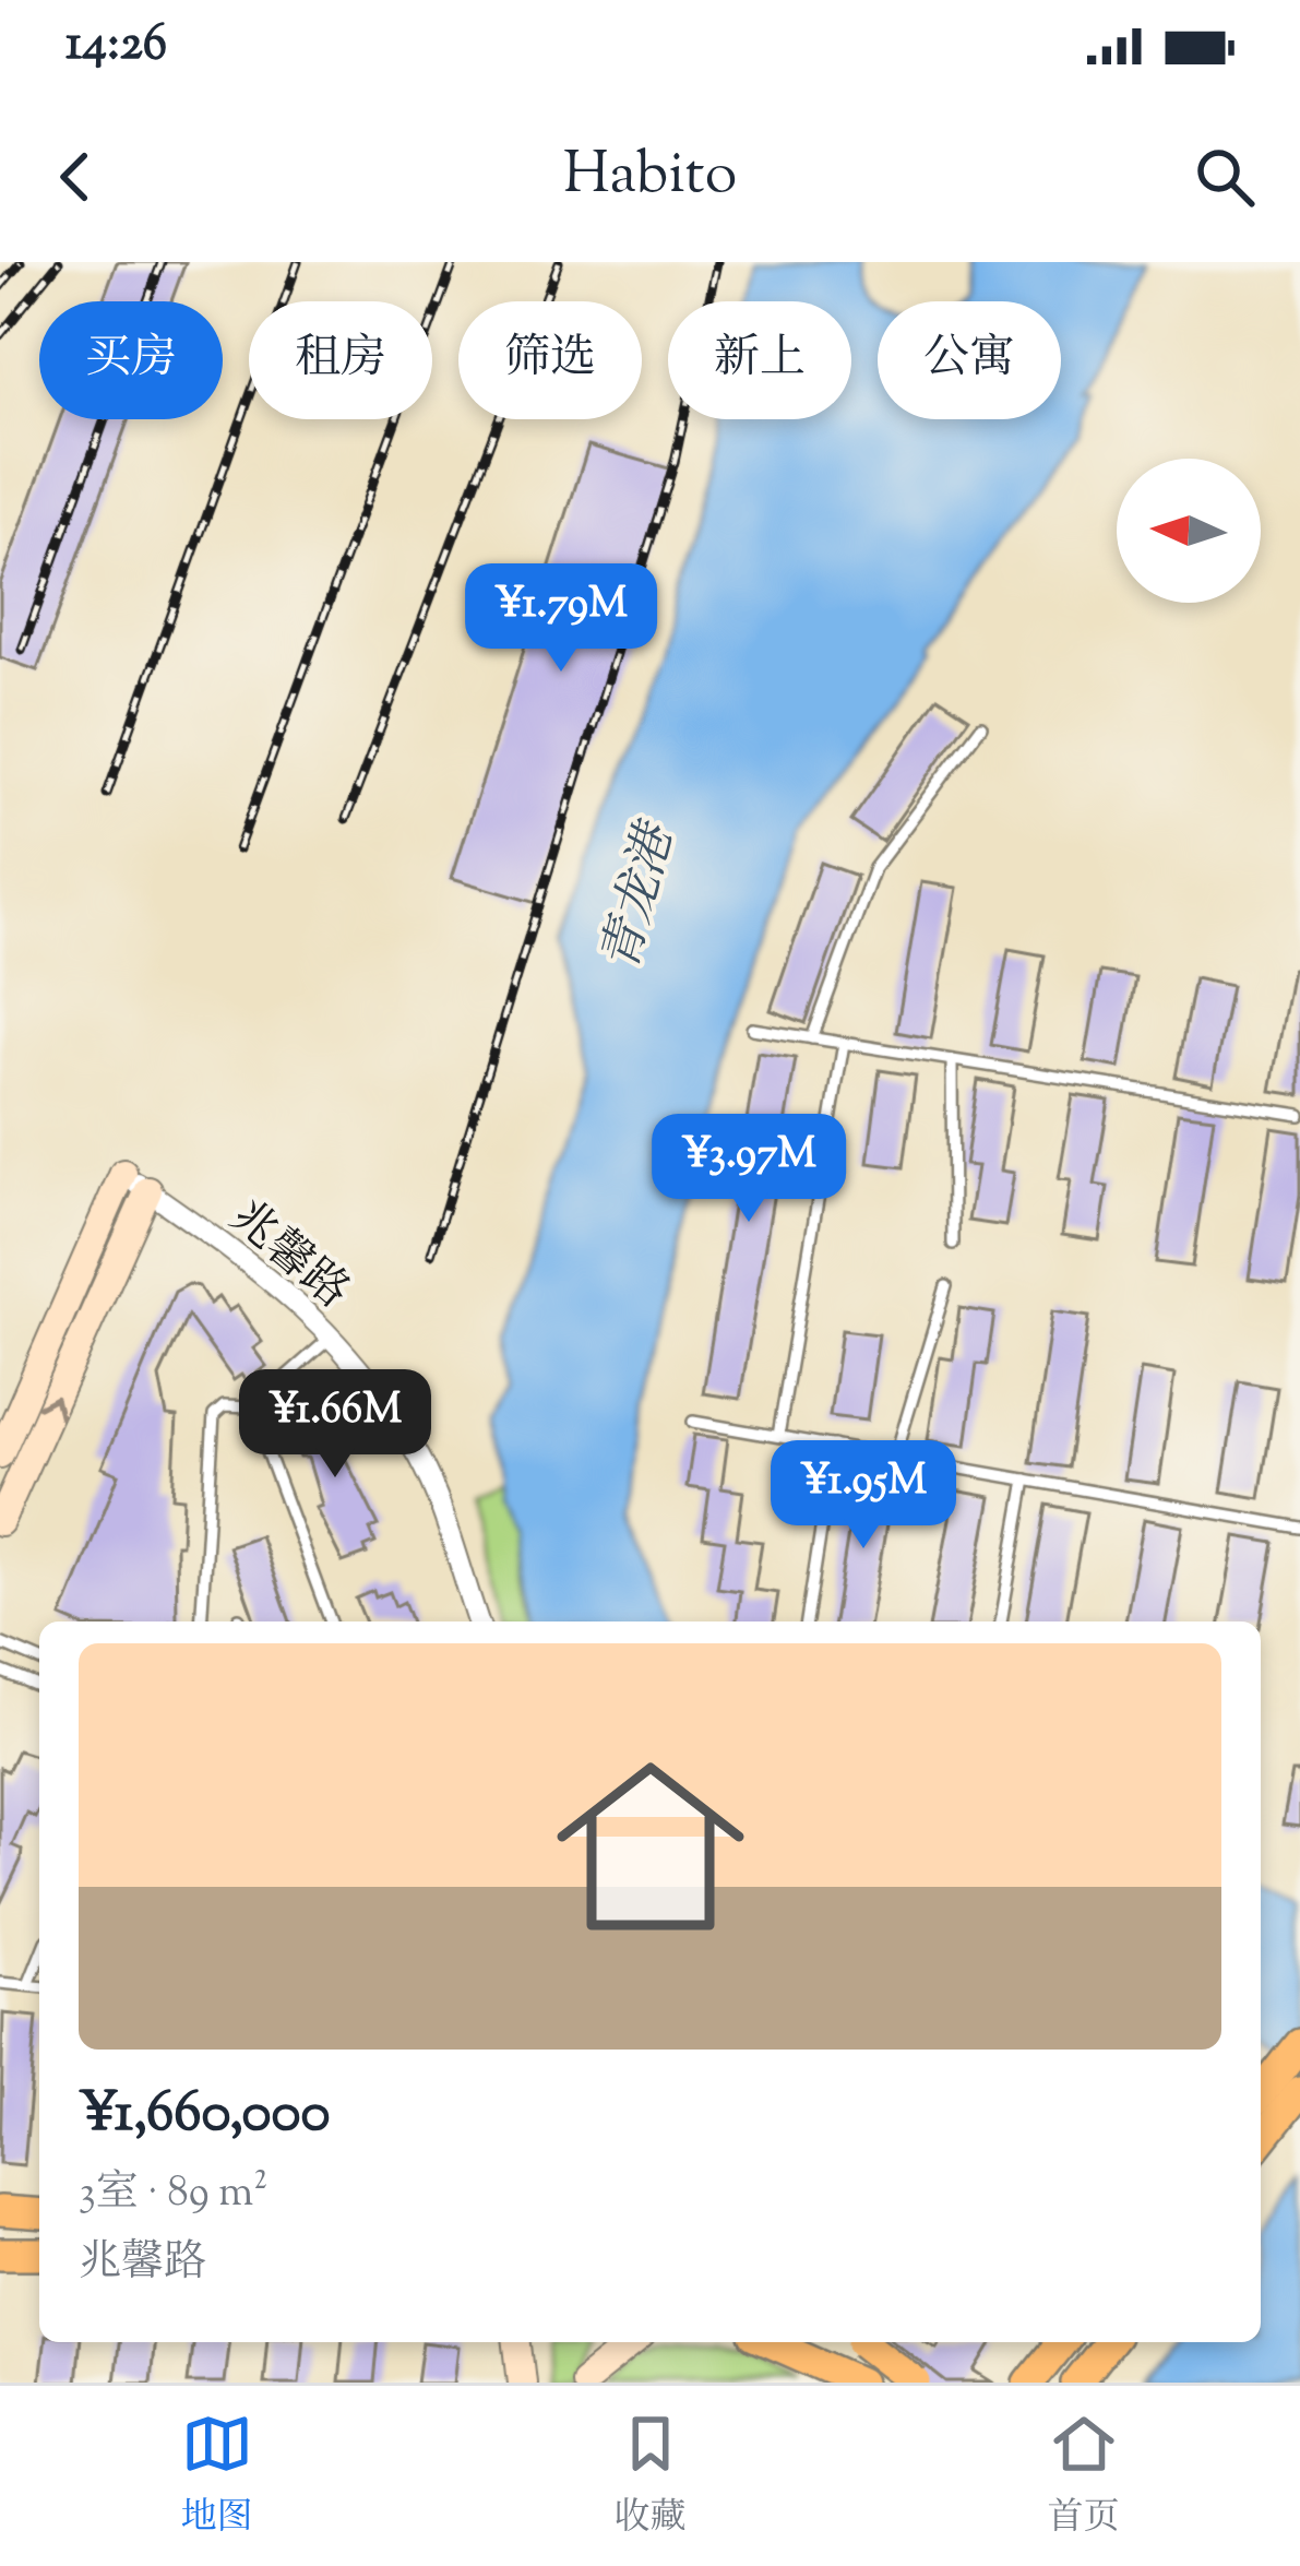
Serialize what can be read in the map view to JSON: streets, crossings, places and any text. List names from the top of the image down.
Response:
{
  "streets": {
    "street": ["兆馨路"]
  },
  "water": ["青龙港"],
  "north": "left",
  "page": {
    "status": "14:26",
    "header": "Habito",
    "chip": [
      "买房",
      "租房",
      "筛选",
      "新上",
      "公寓"
    ],
    "price": [
      "¥1.79M",
      "¥3.97M",
      "¥1.66M",
      "¥1.95M"
    ],
    "list": [
      {
        "name": "¥1,660,000",
        "note": "3室 · 89 m² · 兆馨路"
      }
    ],
    "tabs": ["地图", "收藏", "首页"]
  }
}
